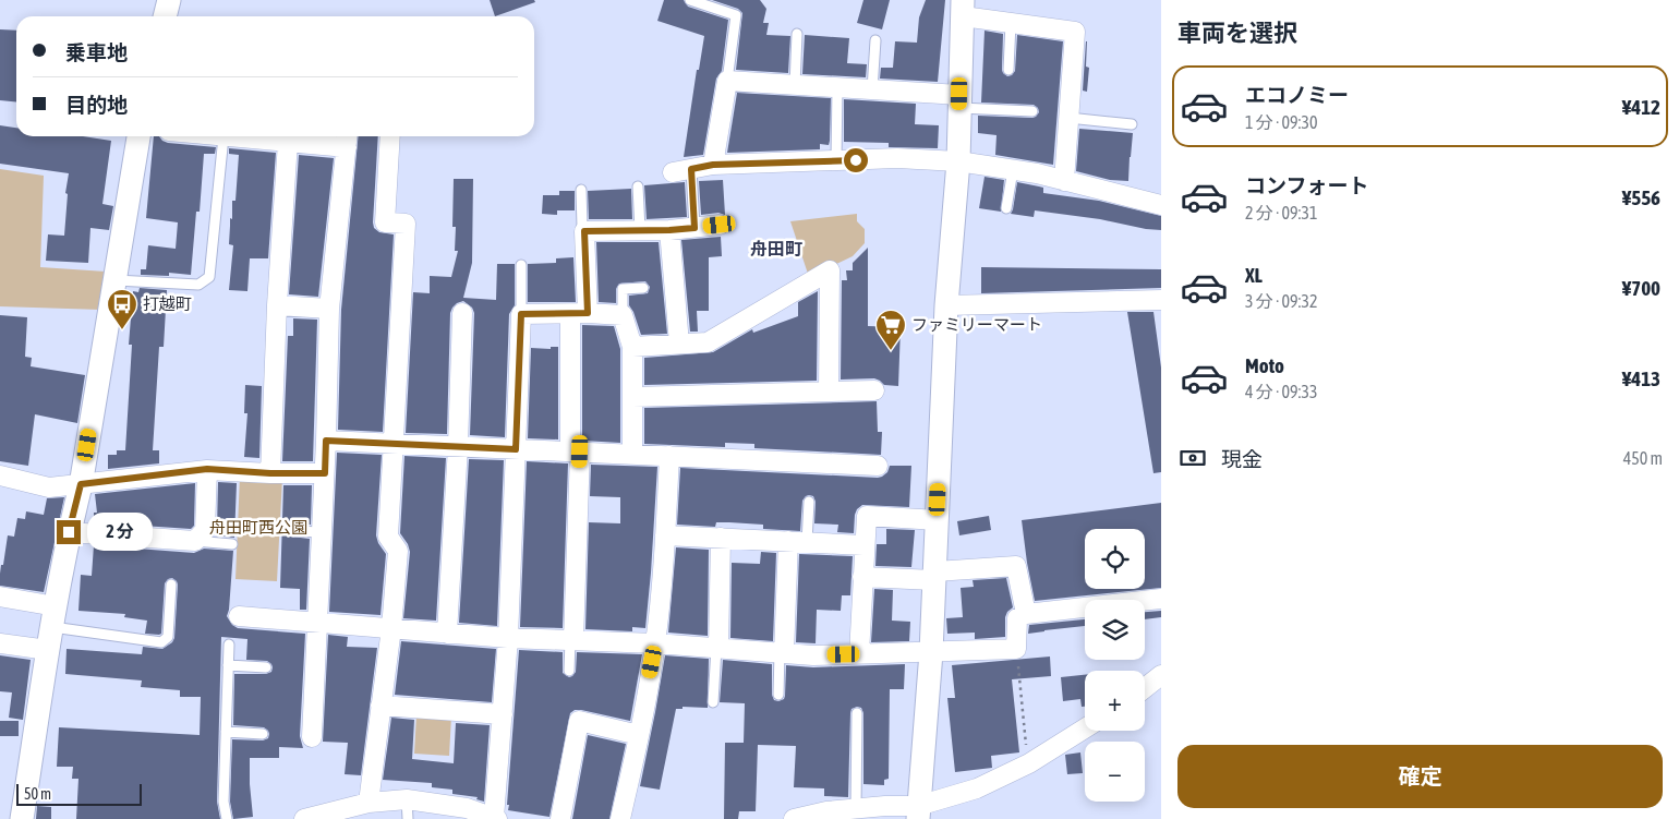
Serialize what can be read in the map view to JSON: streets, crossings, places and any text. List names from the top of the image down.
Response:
{
  "districts": ["舟田町"],
  "parks": ["舟田町西公園"],
  "places": {
    "bus stop": ["打越町"],
    "supermarket": ["ファミリーマート"]
  },
  "scale_bar": "50 m",
  "page": {
    "heading": "車両を選択",
    "banner": ["乗車地", "目的地"],
    "list": [
      {
        "name": "エコノミー",
        "note": "1 分 · 09:30",
        "value": "¥412"
      },
      {
        "name": "コンフォート",
        "note": "2 分 · 09:31",
        "value": "¥556"
      },
      {
        "name": "XL",
        "note": "3 分 · 09:32",
        "value": "¥700"
      },
      {
        "name": "Moto",
        "note": "4 分 · 09:33",
        "value": "¥413"
      }
    ],
    "pay": ["現金", "450 m"],
    "bubble": "2 分",
    "map_buttons": ["+", "−"],
    "buttons": "確定",
    "scale": "50 m"
  }
}
